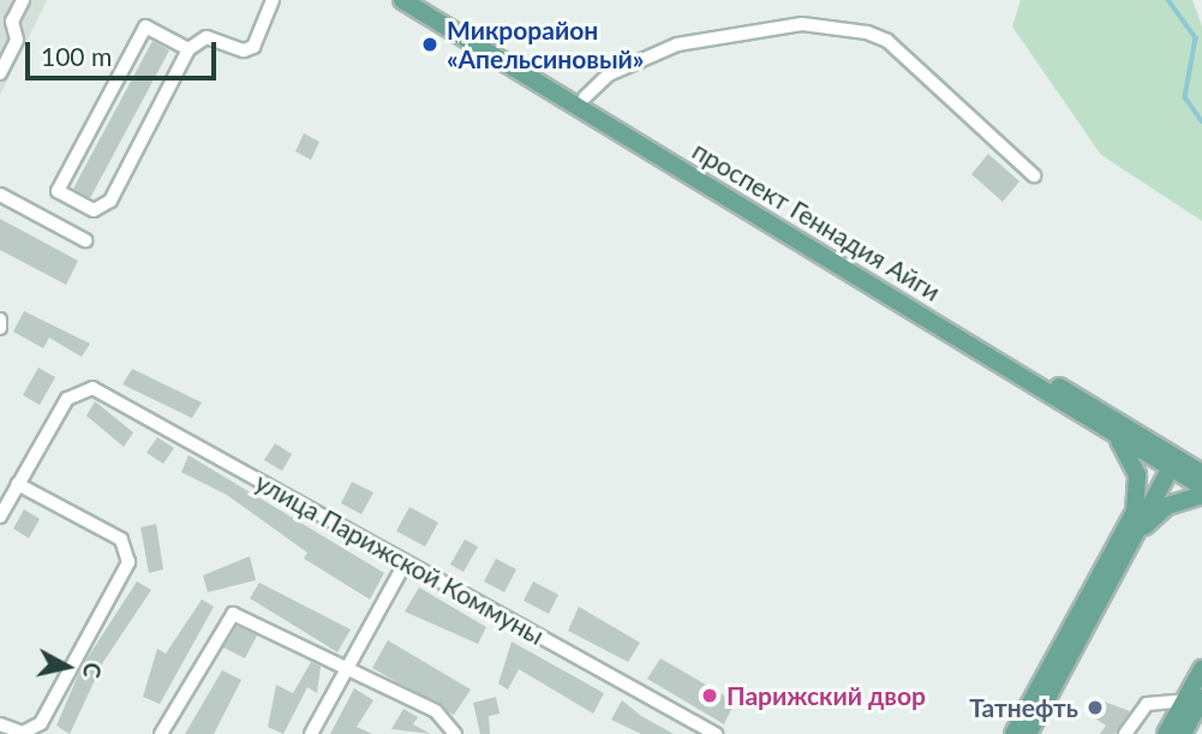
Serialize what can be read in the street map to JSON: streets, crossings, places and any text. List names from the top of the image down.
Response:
{
  "streets": {
    "main road": ["проспект Геннадия Айги"],
    "street": ["улица Парижской Коммуны"]
  },
  "places": ["Микрорайон «Апельсиновый»", "Парижский двор", "Татнефть"],
  "scale_bar": "100 m",
  "north": "right"
}
